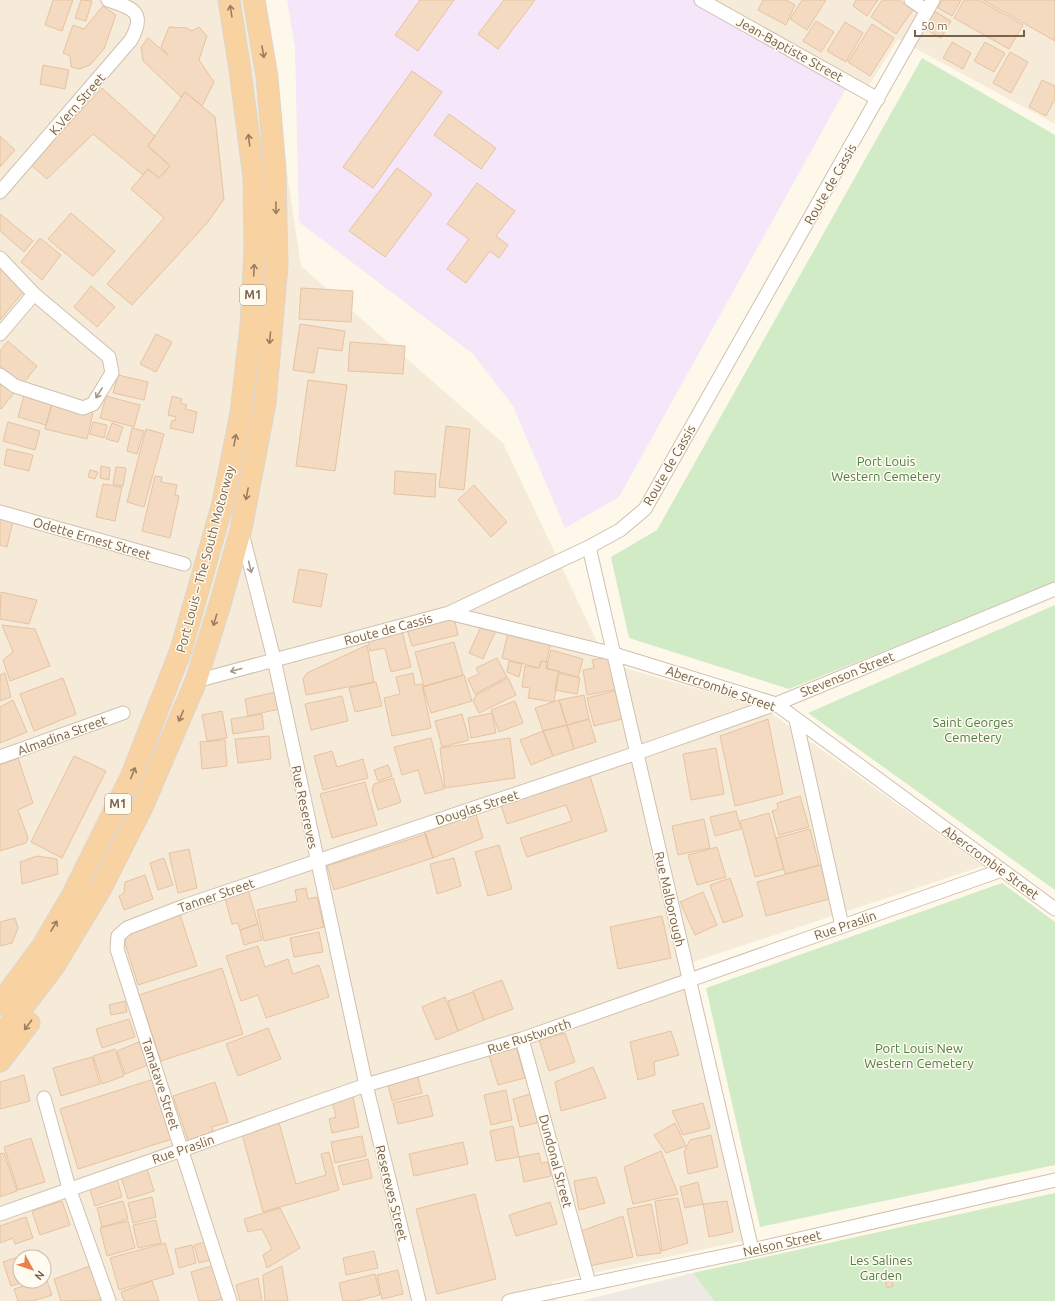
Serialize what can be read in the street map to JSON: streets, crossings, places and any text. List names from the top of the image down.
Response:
{
  "streets": {
    "highway": ["M1", "Port Louis – The South Motorway"],
    "street": [
      "Jean-Baptiste Street",
      "K.Vern Street",
      "Route de Cassis",
      "Odette Ernest Street",
      "Stevenson Street",
      "Abercrombie Street",
      "Almadina Street",
      "Rue Resereves",
      "Douglas Street",
      "Tanner Street",
      "Rue Malborough",
      "Rue Praslin",
      "Rue Rustworth",
      "Tamatave Street",
      "Dundonal Street",
      "Resereves Street",
      "Nelson Street"
    ]
  },
  "crossings": [
    ["Jean-Baptiste Street", "Route de Cassis"],
    ["Route de Cassis", "Port Louis – The South Motorway"],
    ["Route de Cassis", "Abercrombie Street"],
    ["Route de Cassis", "Rue Resereves"],
    ["Route de Cassis", "Rue Malborough"],
    ["Port Louis – The South Motorway", "Rue Resereves"],
    ["Stevenson Street", "Abercrombie Street"],
    ["Stevenson Street", "Douglas Street"],
    ["Stevenson Street", "Rue Malborough"],
    ["Abercrombie Street", "Rue Malborough"],
    ["Abercrombie Street", "Rue Praslin"],
    ["Rue Resereves", "Douglas Street"],
    ["Rue Resereves", "Tanner Street"],
    ["Rue Resereves", "Rue Praslin"],
    ["Rue Resereves", "Rue Rustworth"],
    ["Rue Resereves", "Resereves Street"],
    ["Douglas Street", "Tanner Street"],
    ["Douglas Street", "Rue Malborough"],
    ["Tanner Street", "Tamatave Street"],
    ["Rue Malborough", "Rue Praslin"],
    ["Rue Malborough", "Rue Rustworth"],
    ["Rue Malborough", "Nelson Street"],
    ["Rue Praslin", "Rue Rustworth"],
    ["Rue Praslin", "Tamatave Street"],
    ["Rue Praslin", "Resereves Street"],
    ["Rue Rustworth", "Dundonal Street"],
    ["Rue Rustworth", "Resereves Street"],
    ["Dundonal Street", "Nelson Street"]
  ],
  "parks": [
    "Port Louis Western Cemetery",
    "Saint Georges Cemetery",
    "Port Louis New Western Cemetery",
    "Les Salines Garden"
  ],
  "scale_bar": "50 m",
  "north": "bottom right"
}
